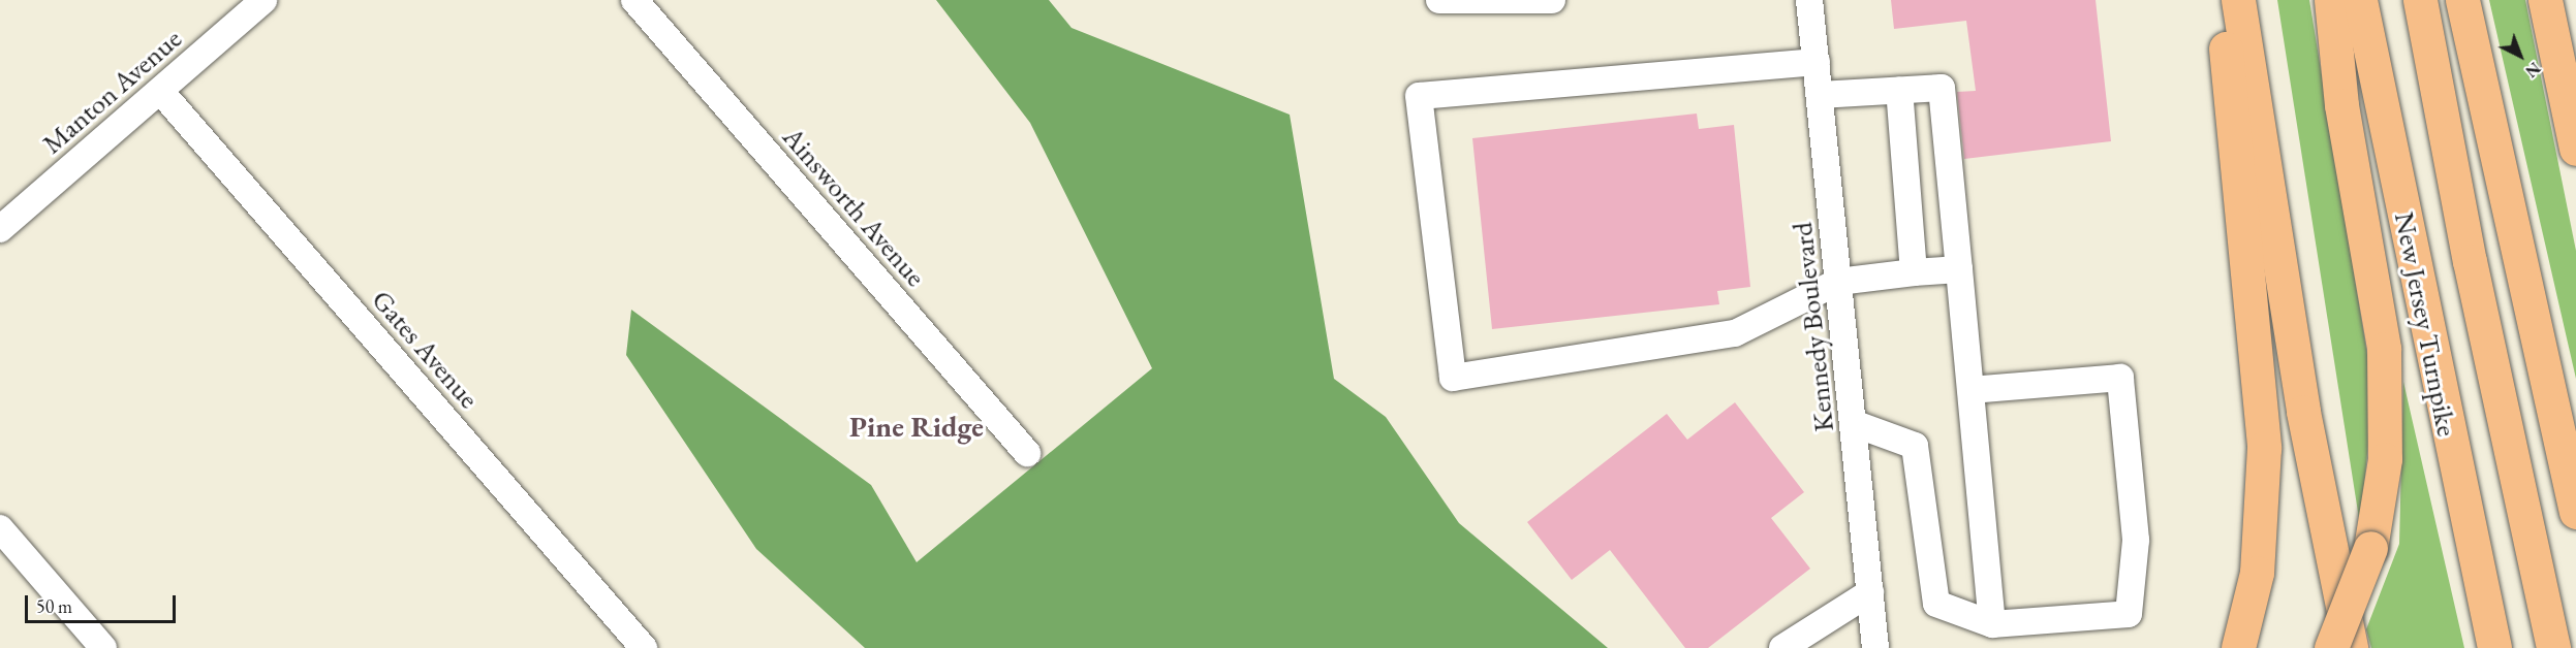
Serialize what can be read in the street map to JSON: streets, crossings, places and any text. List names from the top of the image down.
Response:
{
  "streets": {
    "highway": ["New Jersey Turnpike"],
    "street": [
      "Manton Avenue",
      "Ainsworth Avenue",
      "Kennedy Boulevard",
      "Gates Avenue"
    ]
  },
  "crossings": [
    ["Manton Avenue", "Gates Avenue"]
  ],
  "districts": ["Pine Ridge"],
  "scale_bar": "50 m",
  "north": "bottom right"
}
